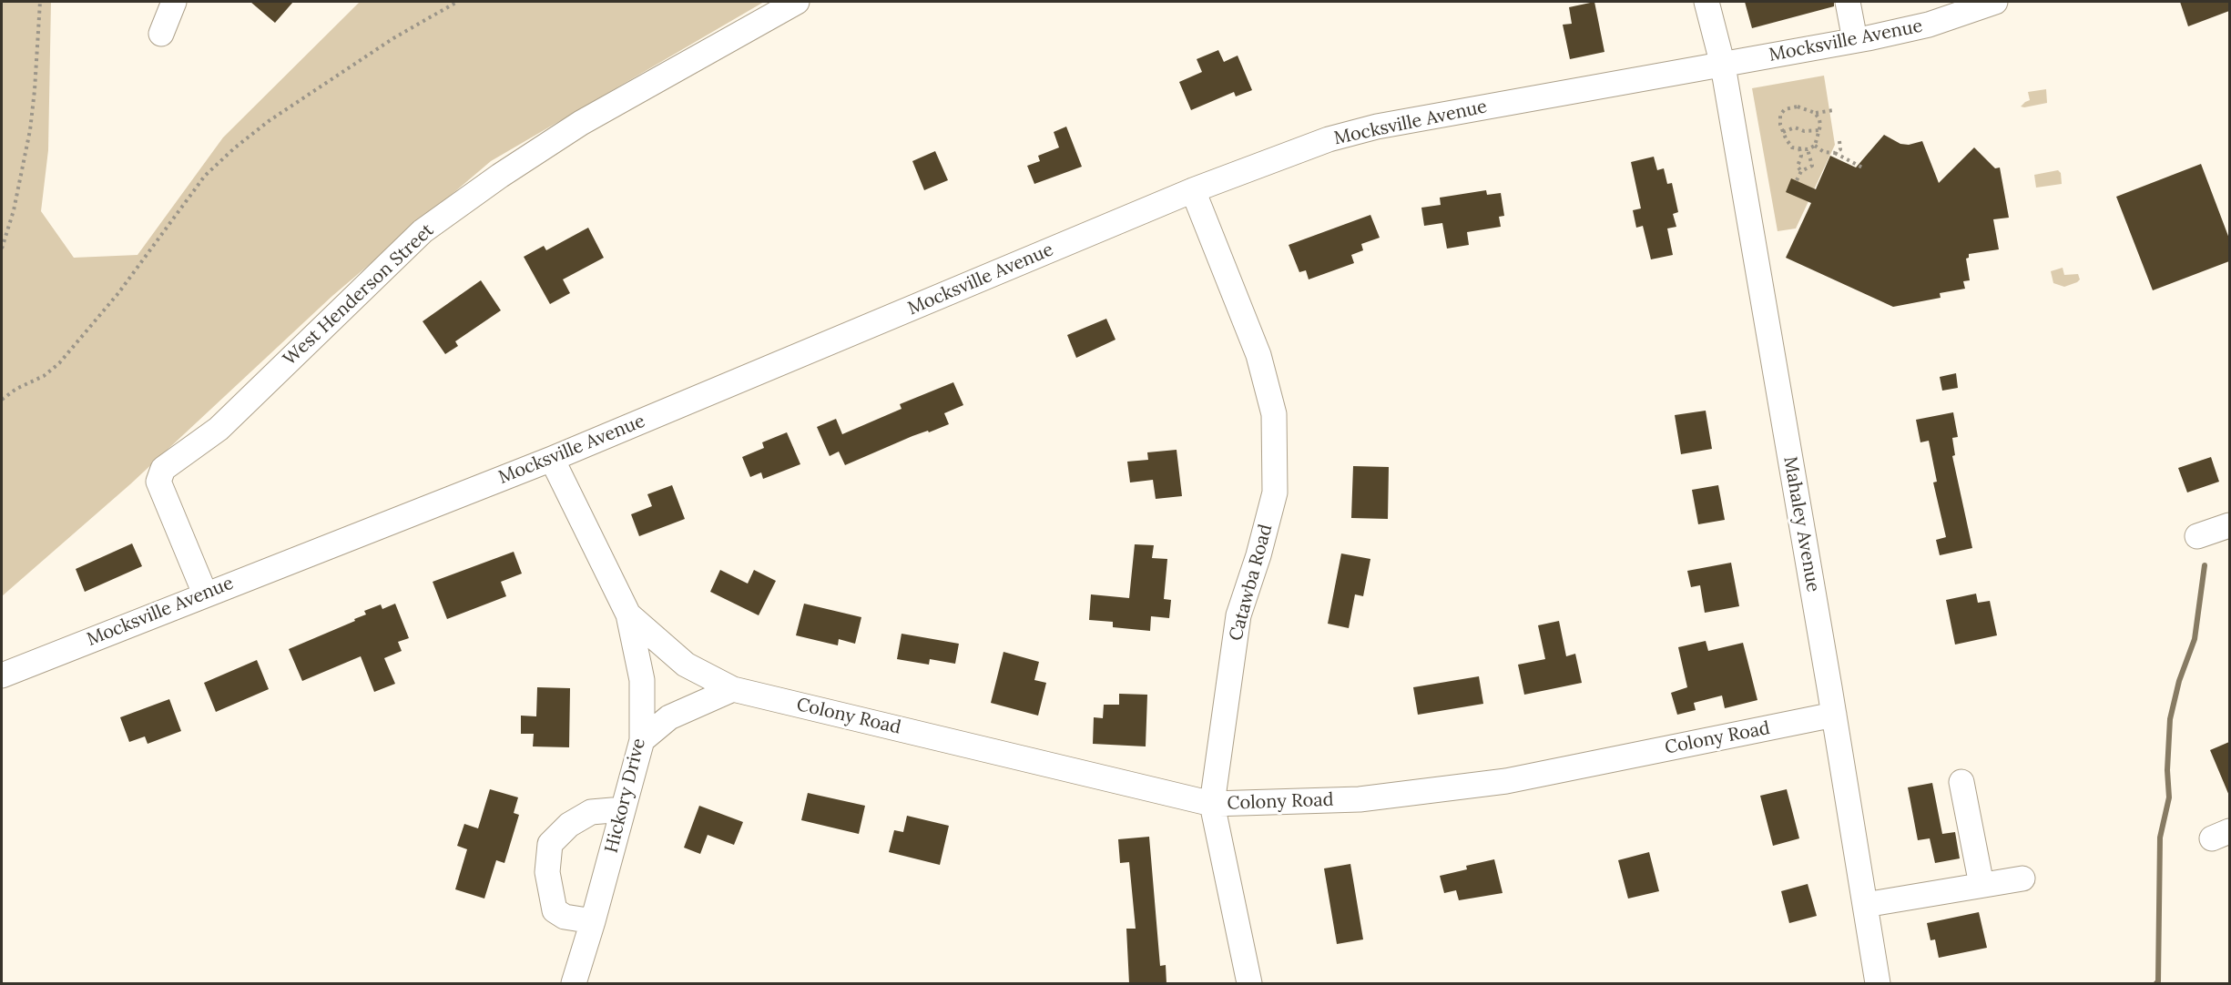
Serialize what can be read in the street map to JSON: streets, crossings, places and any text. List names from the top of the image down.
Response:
{
  "streets": {
    "street": [
      "Mocksville Avenue",
      "West Henderson Street",
      "Mahaley Avenue",
      "Catawba Road",
      "Colony Road",
      "Hickory Drive"
    ]
  },
  "crossings": [
    ["Mocksville Avenue", "West Henderson Street"],
    ["Mocksville Avenue", "Mahaley Avenue"],
    ["Mocksville Avenue", "Catawba Road"],
    ["Mocksville Avenue", "Hickory Drive"],
    ["Mahaley Avenue", "Colony Road"],
    ["Catawba Road", "Colony Road"],
    ["Colony Road", "Hickory Drive"]
  ]
}
